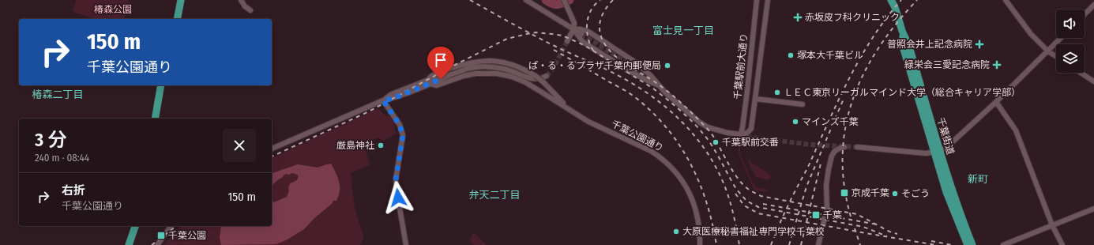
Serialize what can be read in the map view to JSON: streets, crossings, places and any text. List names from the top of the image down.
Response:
{
  "streets": {
    "highway": ["千葉街道"],
    "street": ["千葉駅前大通り", "千葉公園通り"]
  },
  "districts": [
    "富士見一丁目",
    "椿森二丁目",
    "新町",
    "弁天二丁目"
  ],
  "parks": ["椿森公園"],
  "places": {
    "health": ["赤坂皮フ科クリニック", "普照会井上記念病院", "緑栄会三愛記念病院"],
    "other": [
      "塚本大千葉ビル",
      "ぱ・る・るプラザ千葉内郵便局",
      "ＬＥＣ東京リーガルマインド大学（総合キャリア学部）",
      "マインズ千葉",
      "千葉駅前交番",
      "厳島神社",
      "そごう",
      "大原医療秘書福祉専門学校千葉校"
    ],
    "transit": ["京成千葉", "千葉", "千葉公園"]
  },
  "page": {
    "turn": ["150 m", "千葉公園通り"],
    "heading": ["3 分", "240 m · 08:44"],
    "list": [
      {
        "name": "右折",
        "note": "千葉公園通り",
        "value": "150 m"
      }
    ]
  }
}
